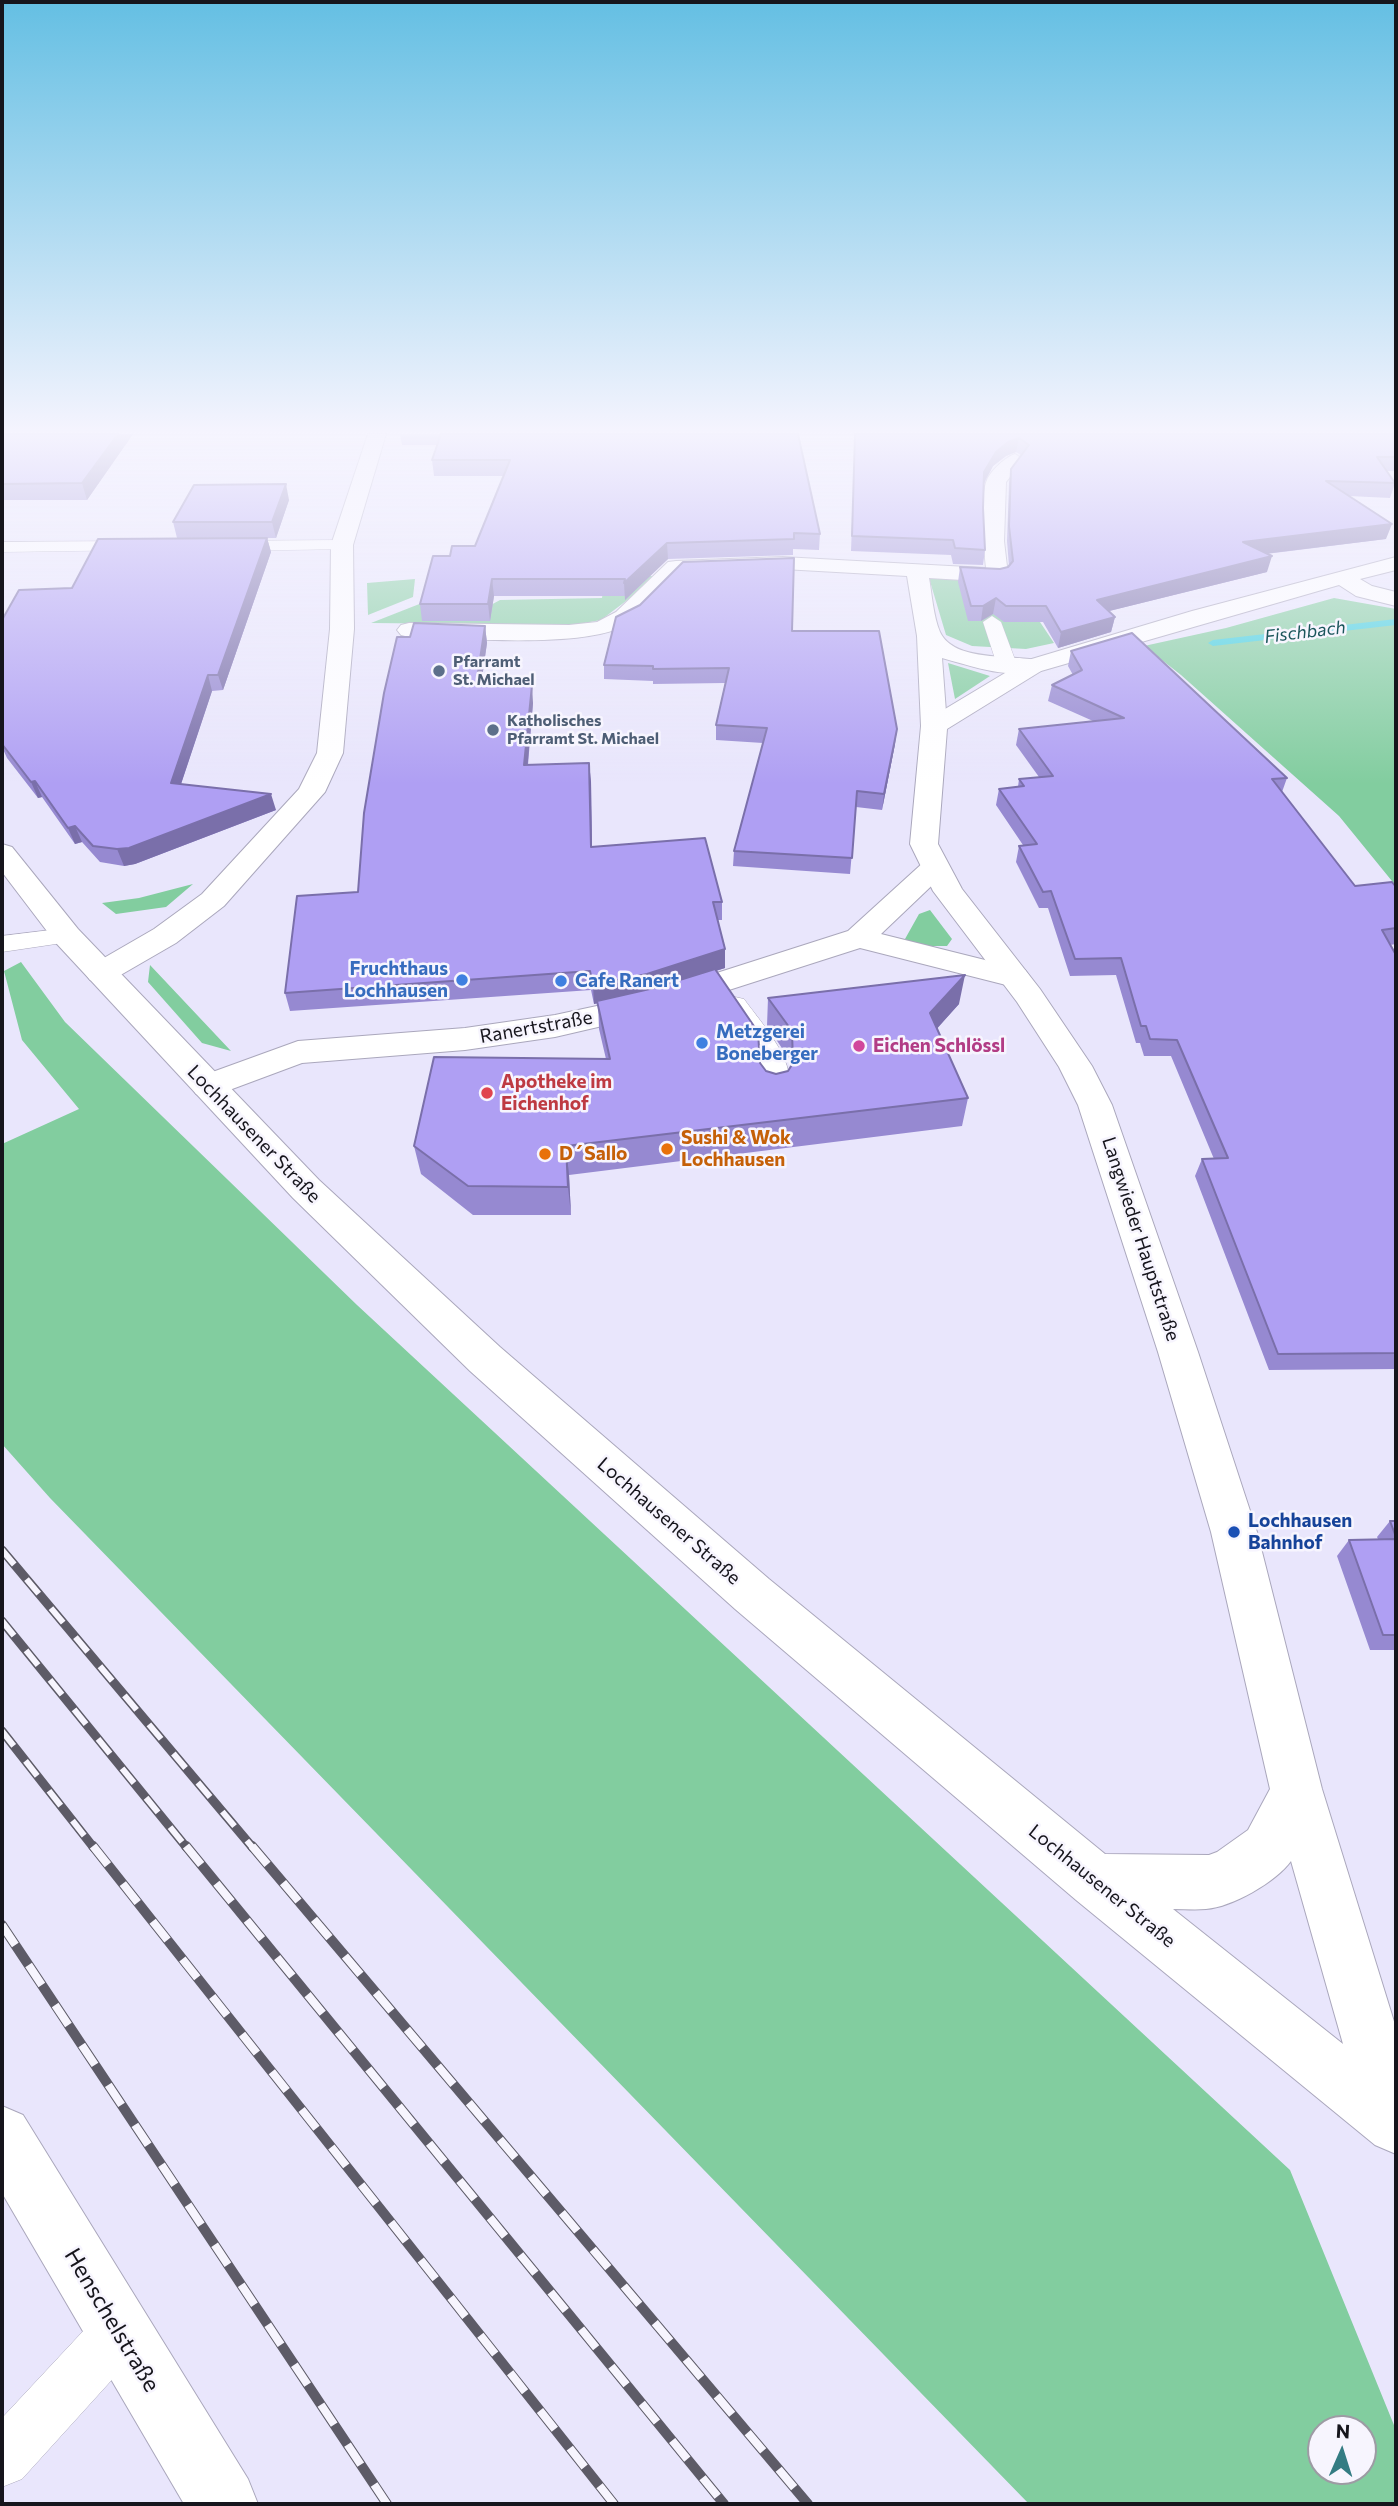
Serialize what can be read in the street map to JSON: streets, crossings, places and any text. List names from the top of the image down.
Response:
{
  "streets": {
    "street": [
      "Ranertstraße",
      "Lochhausener Straße",
      "Langwieder Hauptstraße",
      "Henschelstraße"
    ]
  },
  "crossings": [
    ["Ranertstraße", "Lochhausener Straße"],
    ["Ranertstraße", "Langwieder Hauptstraße"],
    ["Lochhausener Straße", "Langwieder Hauptstraße"]
  ],
  "water": ["Fischbach"],
  "places": [
    "Pfarramt St. Michael",
    "Katholisches Pfarramt St. Michael",
    "Fruchthaus Lochhausen",
    "Cafe Ranert",
    "Metzgerei Boneberger",
    "Eichen Schlössl",
    "Apotheke im Eichenhof",
    "Sushi & Wok Lochhausen",
    "D´Sallo",
    "Lochhausen Bahnhof"
  ],
  "north": "top"
}
